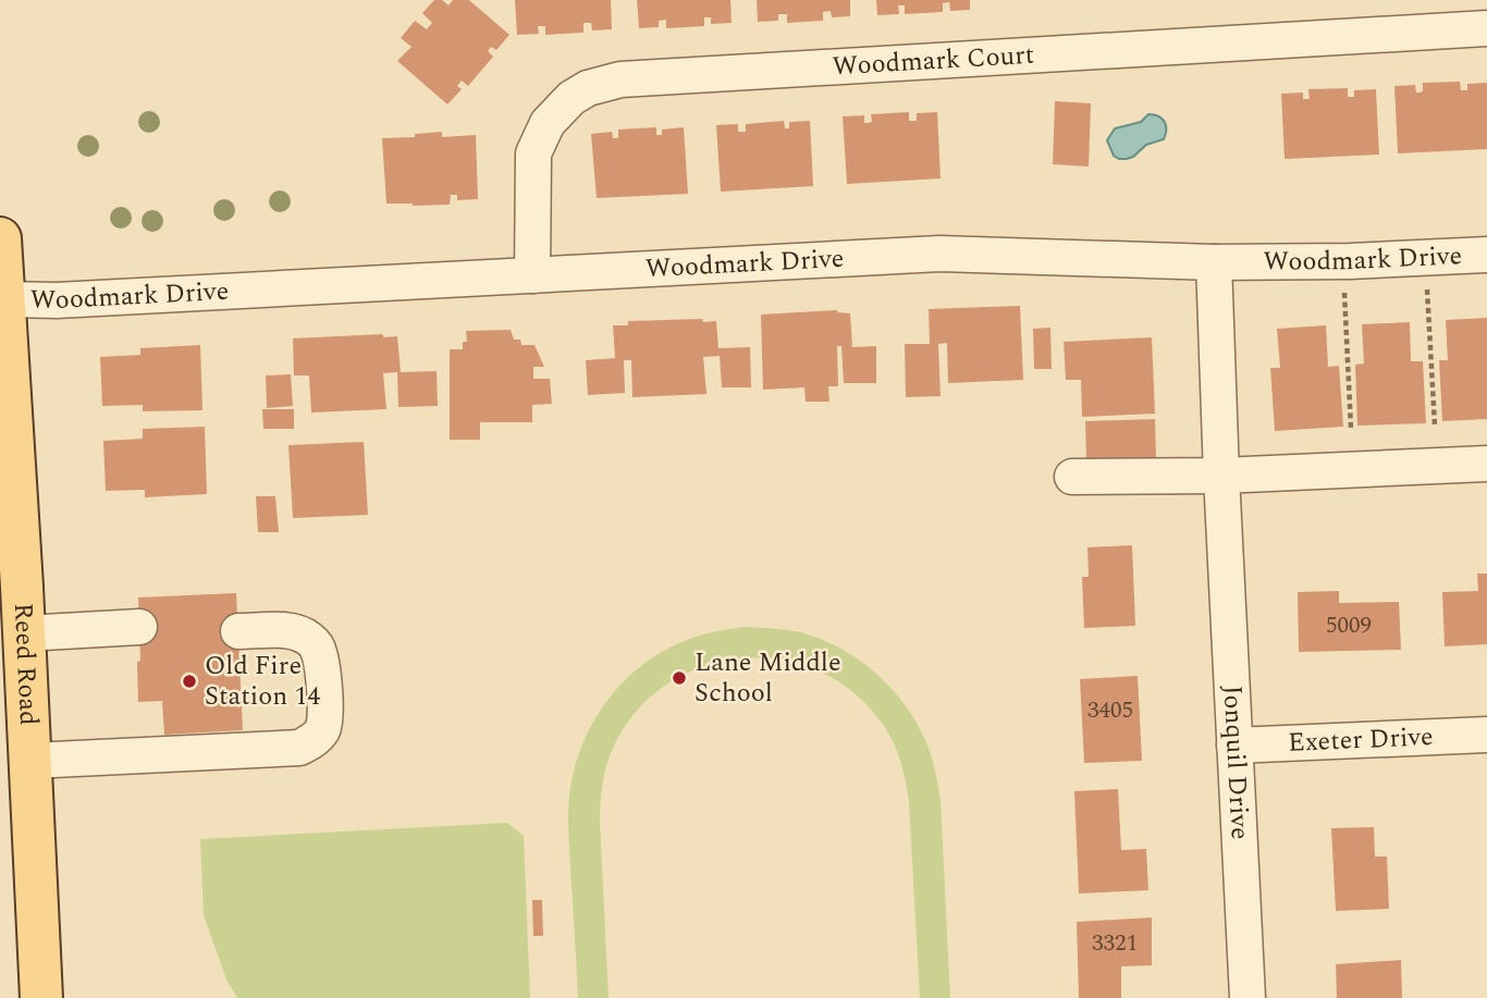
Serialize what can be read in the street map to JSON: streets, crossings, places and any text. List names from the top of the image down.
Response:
{
  "streets": {
    "main road": ["Reed Road"],
    "street": [
      "Woodmark Court",
      "Woodmark Drive",
      "Exeter Drive",
      "Jonquil Drive"
    ]
  },
  "crossings": [
    ["Woodmark Court", "Woodmark Drive"],
    ["Woodmark Drive", "Reed Road"],
    ["Woodmark Drive", "Jonquil Drive"],
    ["Exeter Drive", "Jonquil Drive"]
  ],
  "places": ["Lane Middle School", "Old Fire Station 14"],
  "house_numbers": ["5009", "3405", "3321"]
}
